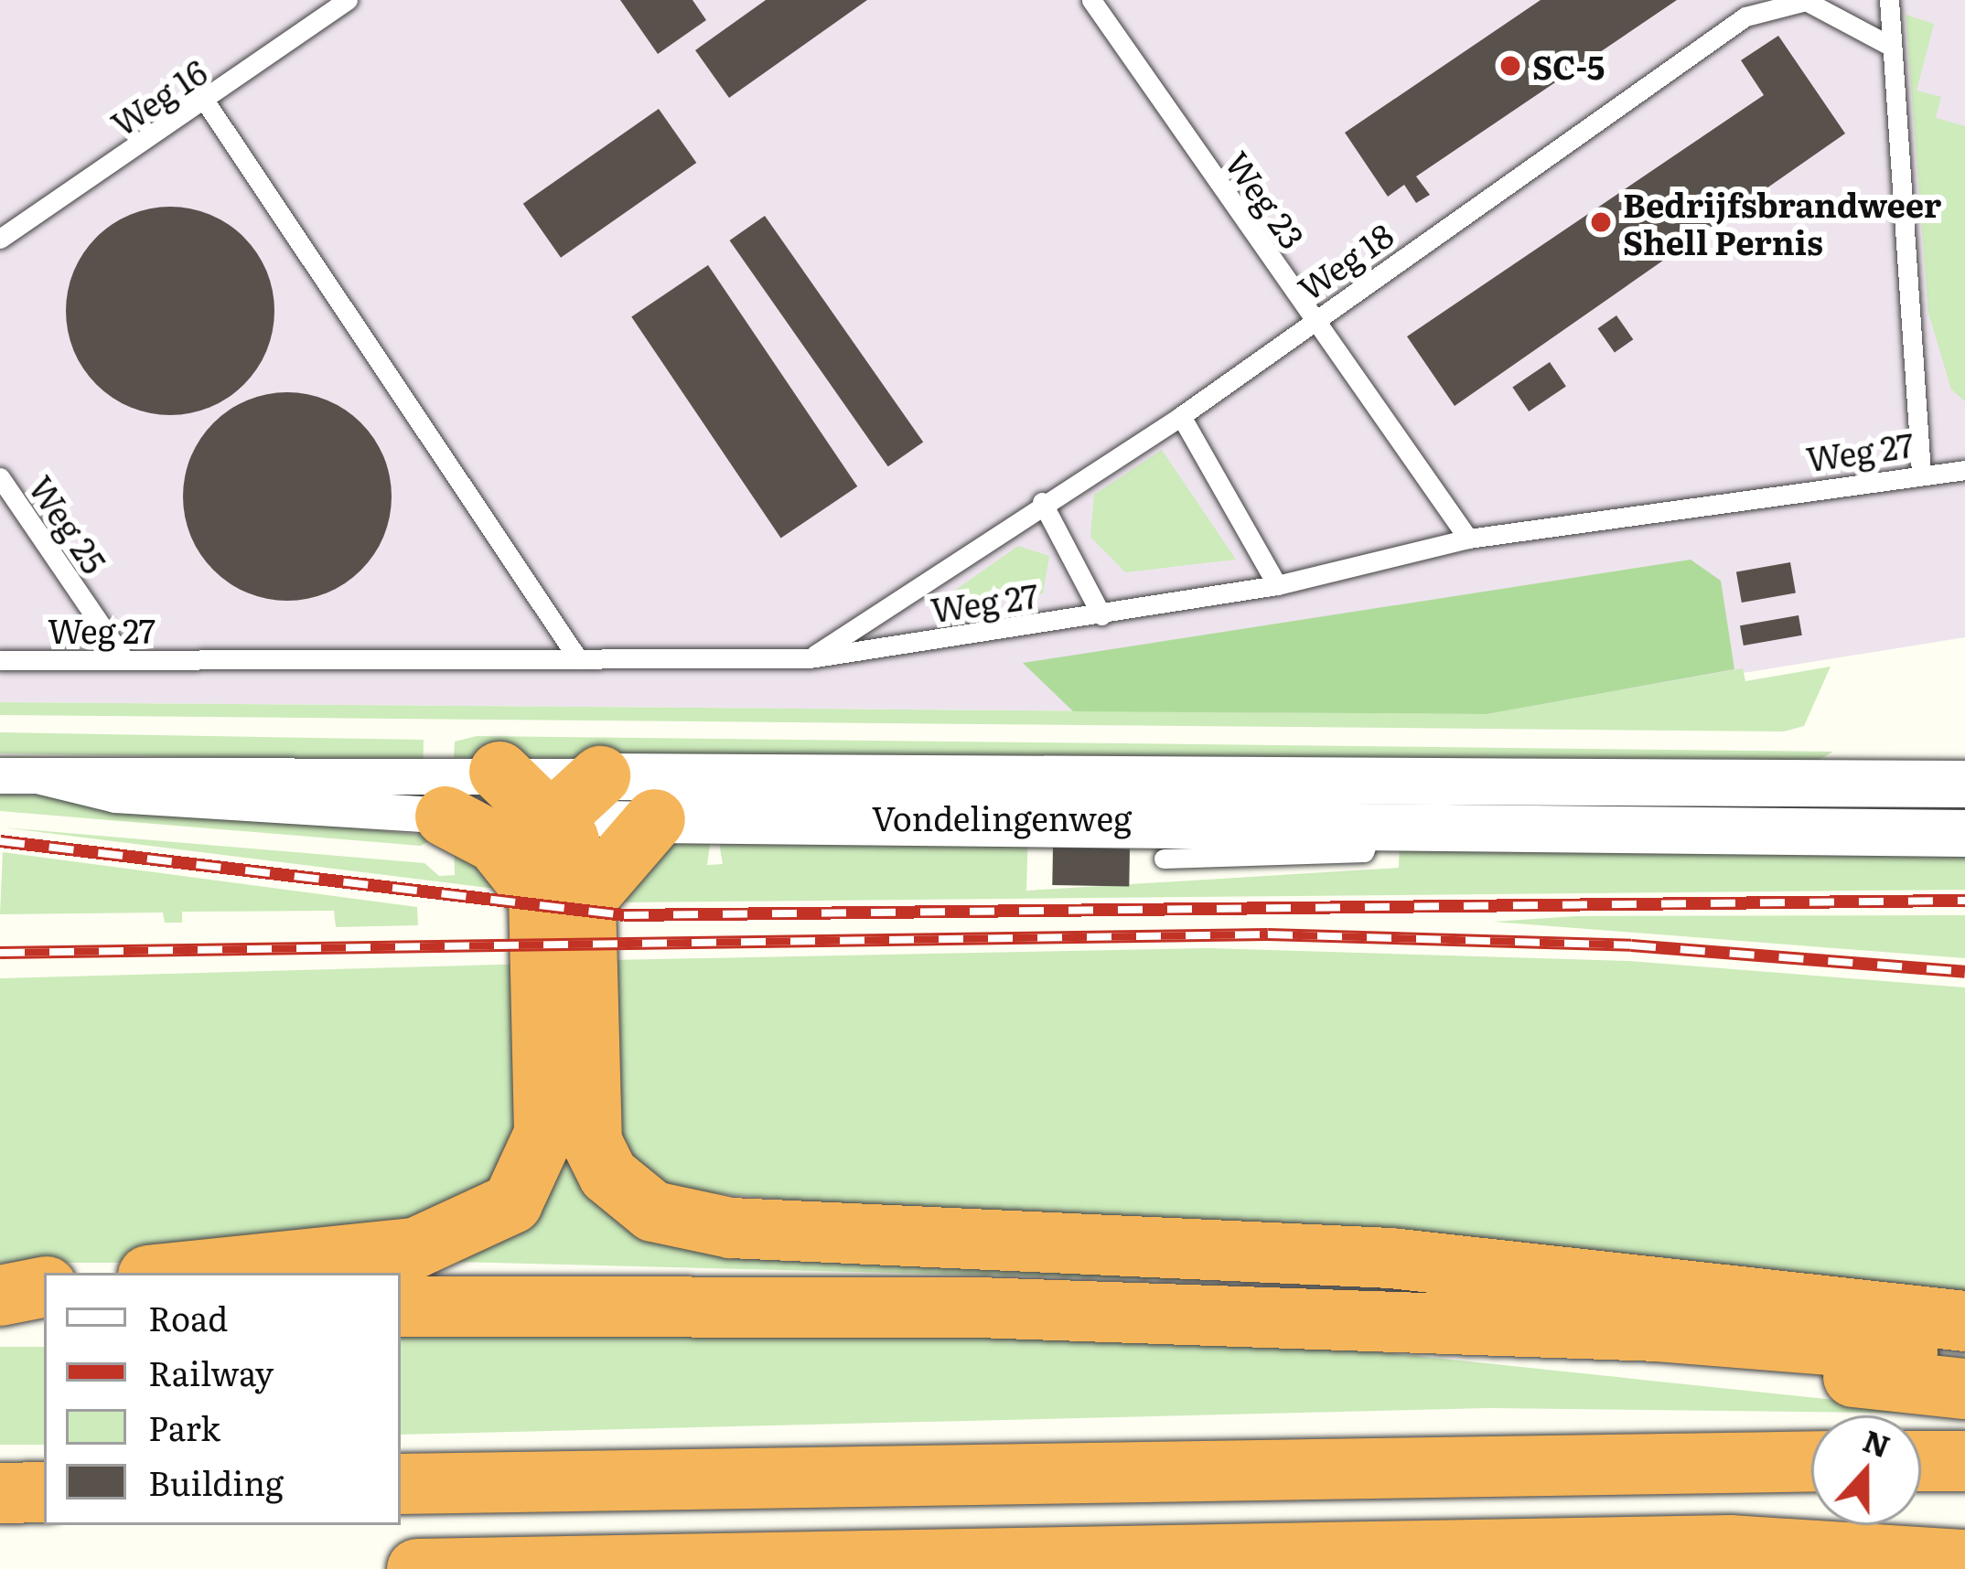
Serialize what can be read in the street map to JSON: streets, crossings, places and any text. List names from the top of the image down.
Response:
{
  "streets": {
    "street": ["Vondelingenweg"],
    "lane": [
      "Weg 16",
      "Weg 23",
      "Weg 18",
      "Weg 27",
      "Weg 25"
    ]
  },
  "crossings": [
    ["Weg 23", "Weg 18"],
    ["Weg 23", "Weg 27"],
    ["Weg 18", "Weg 27"],
    ["Weg 27", "Weg 25"]
  ],
  "places": ["SC-5", "Bedrijfsbrandweer Shell Pernis"],
  "legend": [
    "Road",
    "Railway",
    "Park",
    "Building"
  ],
  "north": "top"
}
